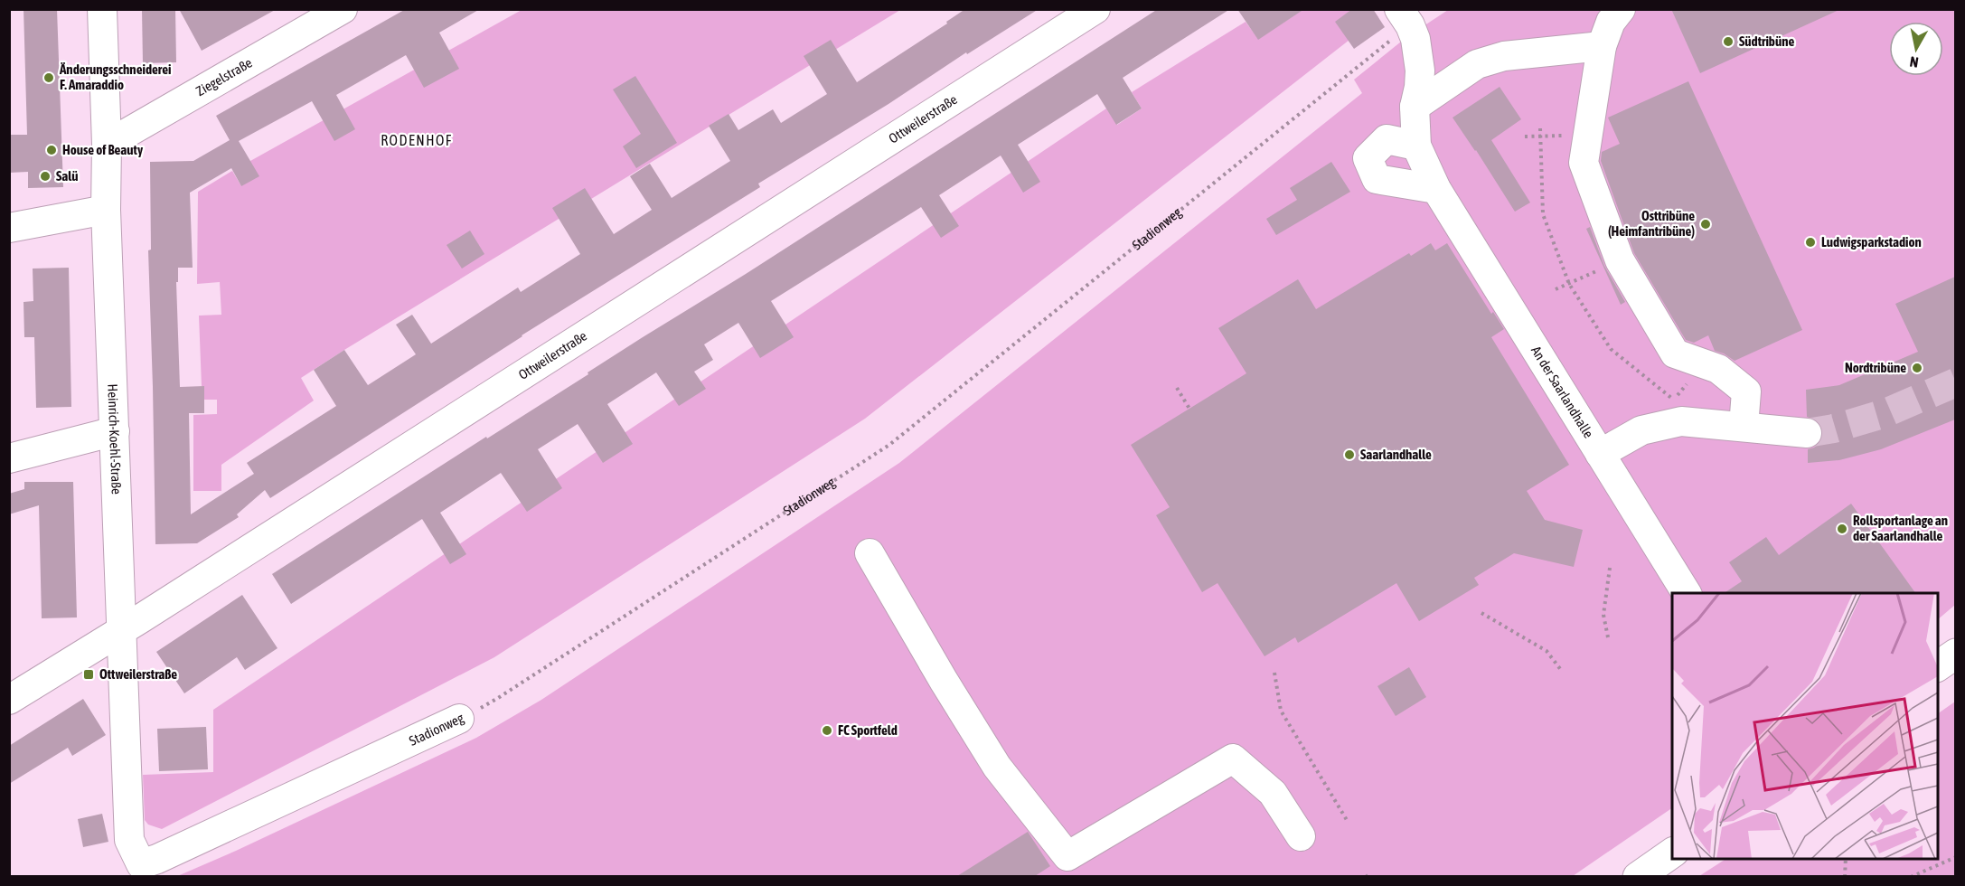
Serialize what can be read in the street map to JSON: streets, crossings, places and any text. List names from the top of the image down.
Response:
{
  "streets": {
    "street": [
      "Ziegelstraße",
      "Ottweilerstraße",
      "Stadionweg",
      "An der Saarlandhalle",
      "Heinrich-Koehl-Straße"
    ]
  },
  "crossings": [
    ["Ziegelstraße", "Heinrich-Koehl-Straße"],
    ["Ottweilerstraße", "Heinrich-Koehl-Straße"],
    ["Stadionweg", "An der Saarlandhalle"],
    ["Stadionweg", "Heinrich-Koehl-Straße"]
  ],
  "districts": ["RODENHOF"],
  "places": {
    "other": [
      "Südtribüne",
      "Änderungsschneiderei F. Amaraddio",
      "House of Beauty",
      "Salü",
      "Osttribüne (Heimfantribüne)",
      "Ludwigsparkstadion",
      "Nordtribüne",
      "Saarlandhalle",
      "Rollsportanlage an der Saarlandhalle",
      "FC Sportfeld"
    ],
    "transit": ["Ottweilerstraße"]
  },
  "north": "bottom"
}
